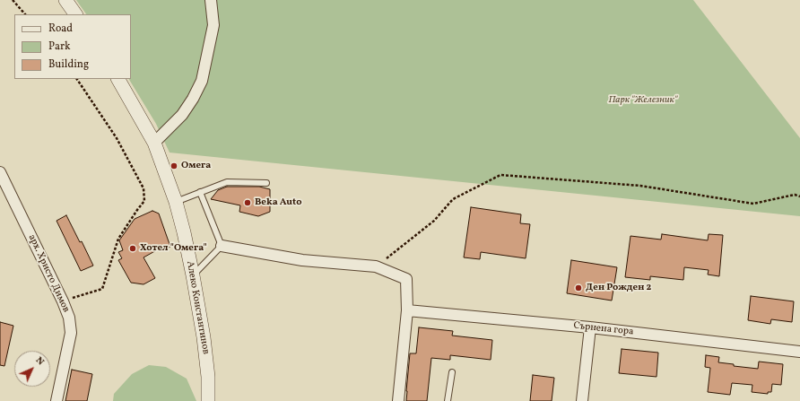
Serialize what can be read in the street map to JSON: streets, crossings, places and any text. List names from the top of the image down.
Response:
{
  "streets": {
    "street": ["арх. Христо Димов", "Алеко Константинов", "Сърнена гора"]
  },
  "parks": ["Парк \"Железник\""],
  "places": [
    "Омега",
    "Beka Auto",
    "Хотел \"Омега\"",
    "Ден Рожден 2"
  ],
  "legend": ["Road", "Park", "Building"],
  "north": "top right"
}
